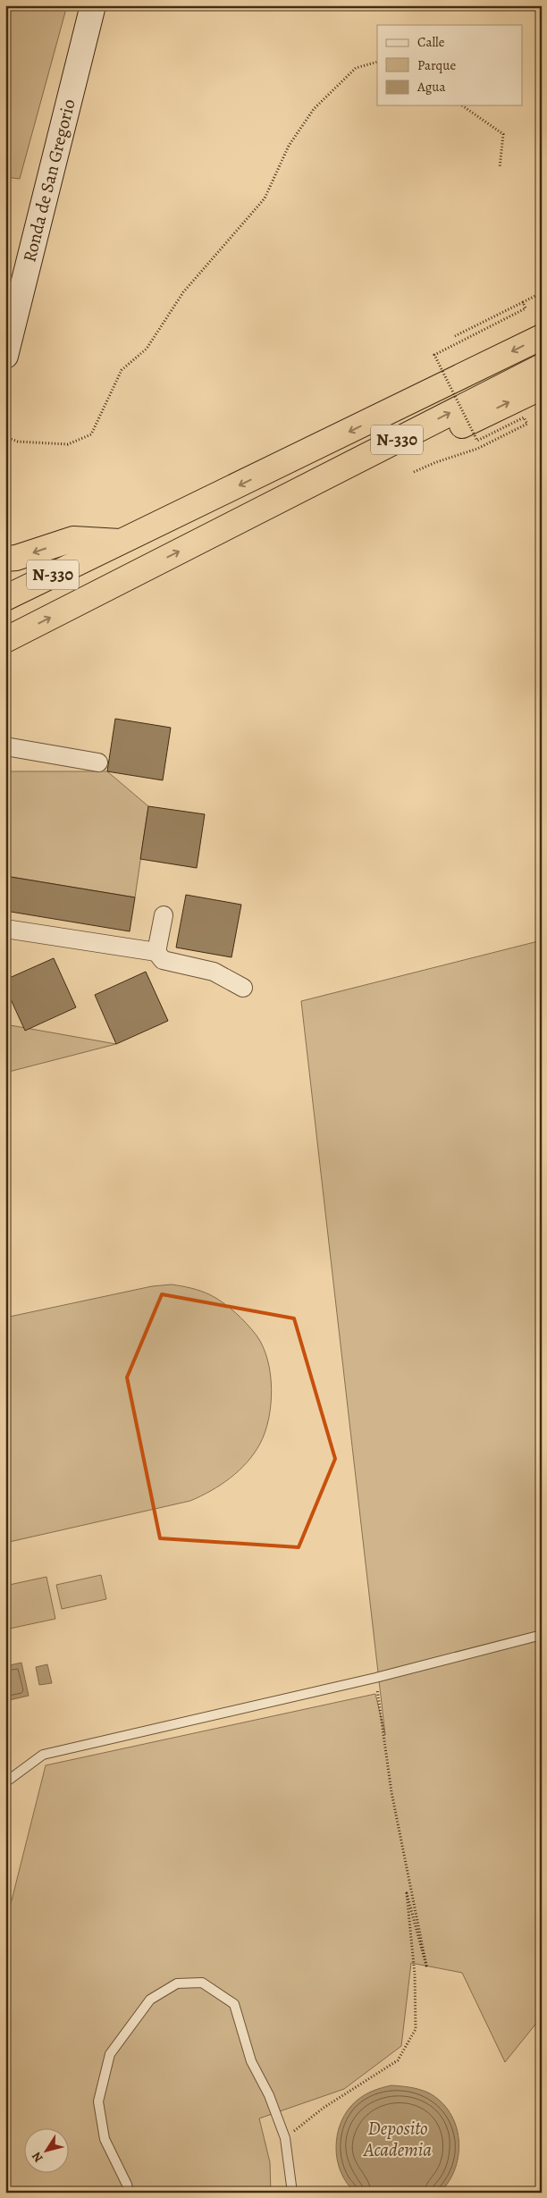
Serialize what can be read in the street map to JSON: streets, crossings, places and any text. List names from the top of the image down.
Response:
{
  "streets": {
    "highway": ["N-330"],
    "street": ["Ronda de San Gregorio"]
  },
  "water": ["Deposito Academia"],
  "legend": ["Calle", "Parque", "Agua"],
  "north": "bottom left"
}
